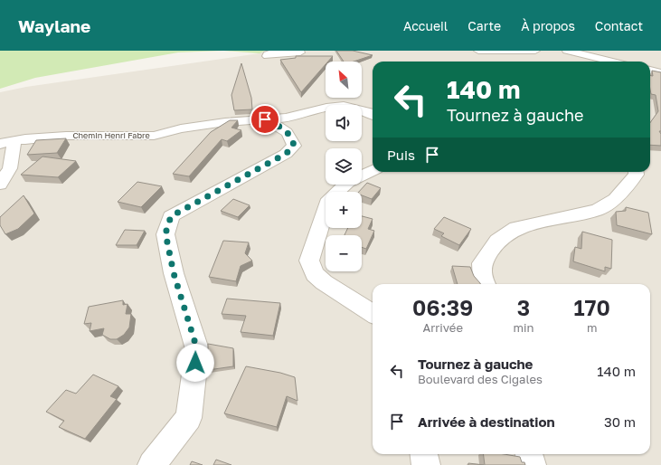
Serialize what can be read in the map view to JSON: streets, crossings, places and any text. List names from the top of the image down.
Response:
{
  "streets": {
    "street": ["Chemin Henri Fabre"]
  },
  "north": "top left",
  "page": {
    "header": "Waylane",
    "nav": [
      "Accueil",
      "Carte",
      "À propos",
      "Contact"
    ],
    "map_buttons": ["+", "−"],
    "turn": ["140 m", "Tournez à gauche"],
    "then": "Puis",
    "eta": [
      "06:39",
      "Arrivée",
      "3",
      "min",
      "170",
      "m"
    ],
    "list": [
      {
        "name": "Tournez à gauche",
        "note": "Boulevard des Cigales",
        "value": "140 m"
      },
      {
        "name": "Arrivée à destination",
        "value": "30 m"
      }
    ]
  }
}
